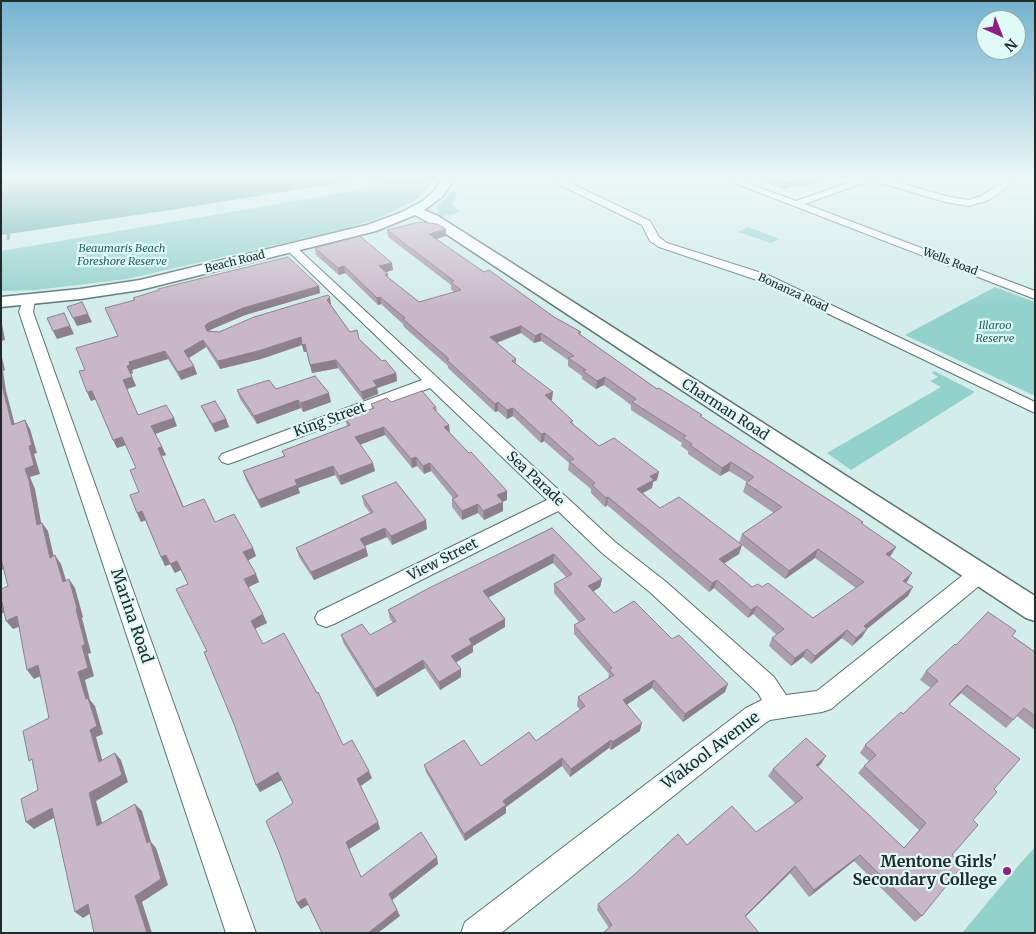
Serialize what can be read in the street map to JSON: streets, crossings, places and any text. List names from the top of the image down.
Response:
{
  "streets": {
    "main road": ["Beach Road", "Charman Road"],
    "street": [
      "Wells Road",
      "Bonanza Road",
      "King Street",
      "Sea Parade",
      "View Street",
      "Marina Road",
      "Wakool Avenue"
    ]
  },
  "crossings": [
    ["Beach Road", "Sea Parade"],
    ["Beach Road", "Marina Road"],
    ["Charman Road", "Wakool Avenue"],
    ["King Street", "Sea Parade"],
    ["Sea Parade", "View Street"],
    ["Sea Parade", "Wakool Avenue"]
  ],
  "parks": ["Beaumaris Beach Foreshore Reserve", "Illaroo Reserve"],
  "places": ["Mentone Girls' Secondary College"],
  "north": "bottom right"
}
